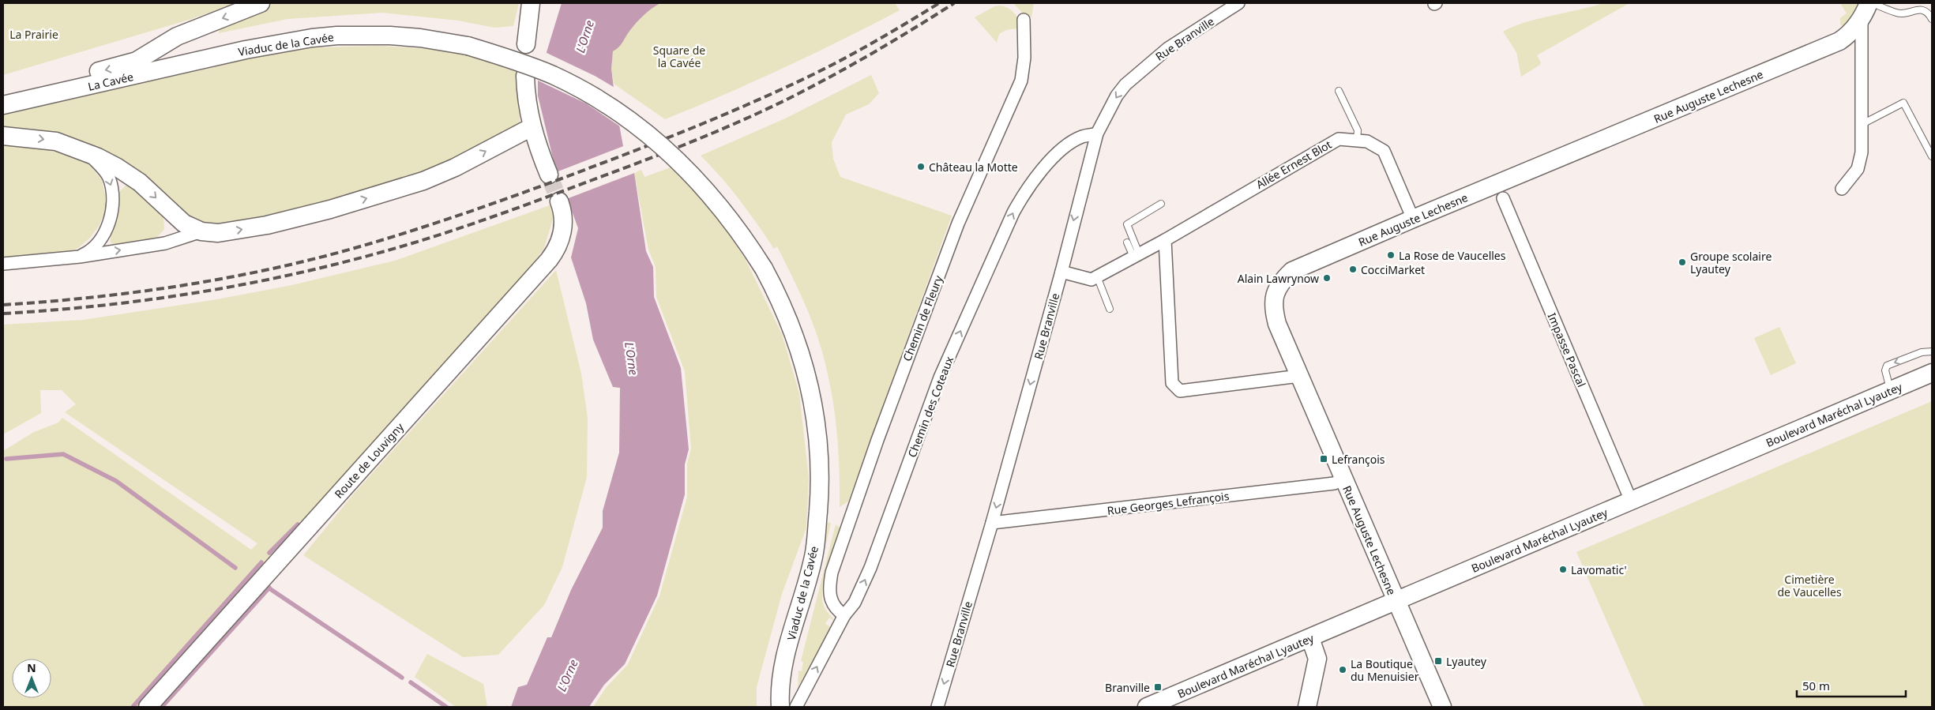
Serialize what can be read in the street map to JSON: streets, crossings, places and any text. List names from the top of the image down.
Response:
{
  "streets": {
    "main road": [
      "Viaduc de la Cavée",
      "La Cavée",
      "Rue Auguste Lechesne",
      "Boulevard Maréchal Lyautey",
      "Route de Louvigny"
    ],
    "street": [
      "Rue Branville",
      "Allée Ernest Blot",
      "Chemin de Fleury",
      "Impasse Pascal",
      "Chemin des Coteaux",
      "Rue Georges Lefrançois"
    ]
  },
  "crossings": [
    ["Rue Branville", "Allée Ernest Blot"],
    ["Rue Branville", "Chemin des Coteaux"],
    ["Rue Branville", "Rue Georges Lefrançois"],
    ["Viaduc de la Cavée", "La Cavée"],
    ["Rue Auguste Lechesne", "Allée Ernest Blot"],
    ["Rue Auguste Lechesne", "Boulevard Maréchal Lyautey"],
    ["Rue Auguste Lechesne", "Rue Georges Lefrançois"],
    ["Chemin de Fleury", "Chemin des Coteaux"],
    ["Impasse Pascal", "Boulevard Maréchal Lyautey"]
  ],
  "one_way": ["Rue Branville", "Chemin des Coteaux"],
  "water": ["L'Orne"],
  "parks": ["La Prairie", "Square de la Cavée", "Cimetière de Vaucelles"],
  "places": {
    "other": [
      "Château la Motte",
      "La Rose de Vaucelles",
      "Groupe scolaire Lyautey",
      "CocciMarket",
      "Alain Lawrynow",
      "Lavomatic'",
      "La Boutique du Menuisier"
    ],
    "transit": ["Lefrançois", "Lyautey", "Branville"]
  },
  "scale_bar": "50 m",
  "north": "top"
}
